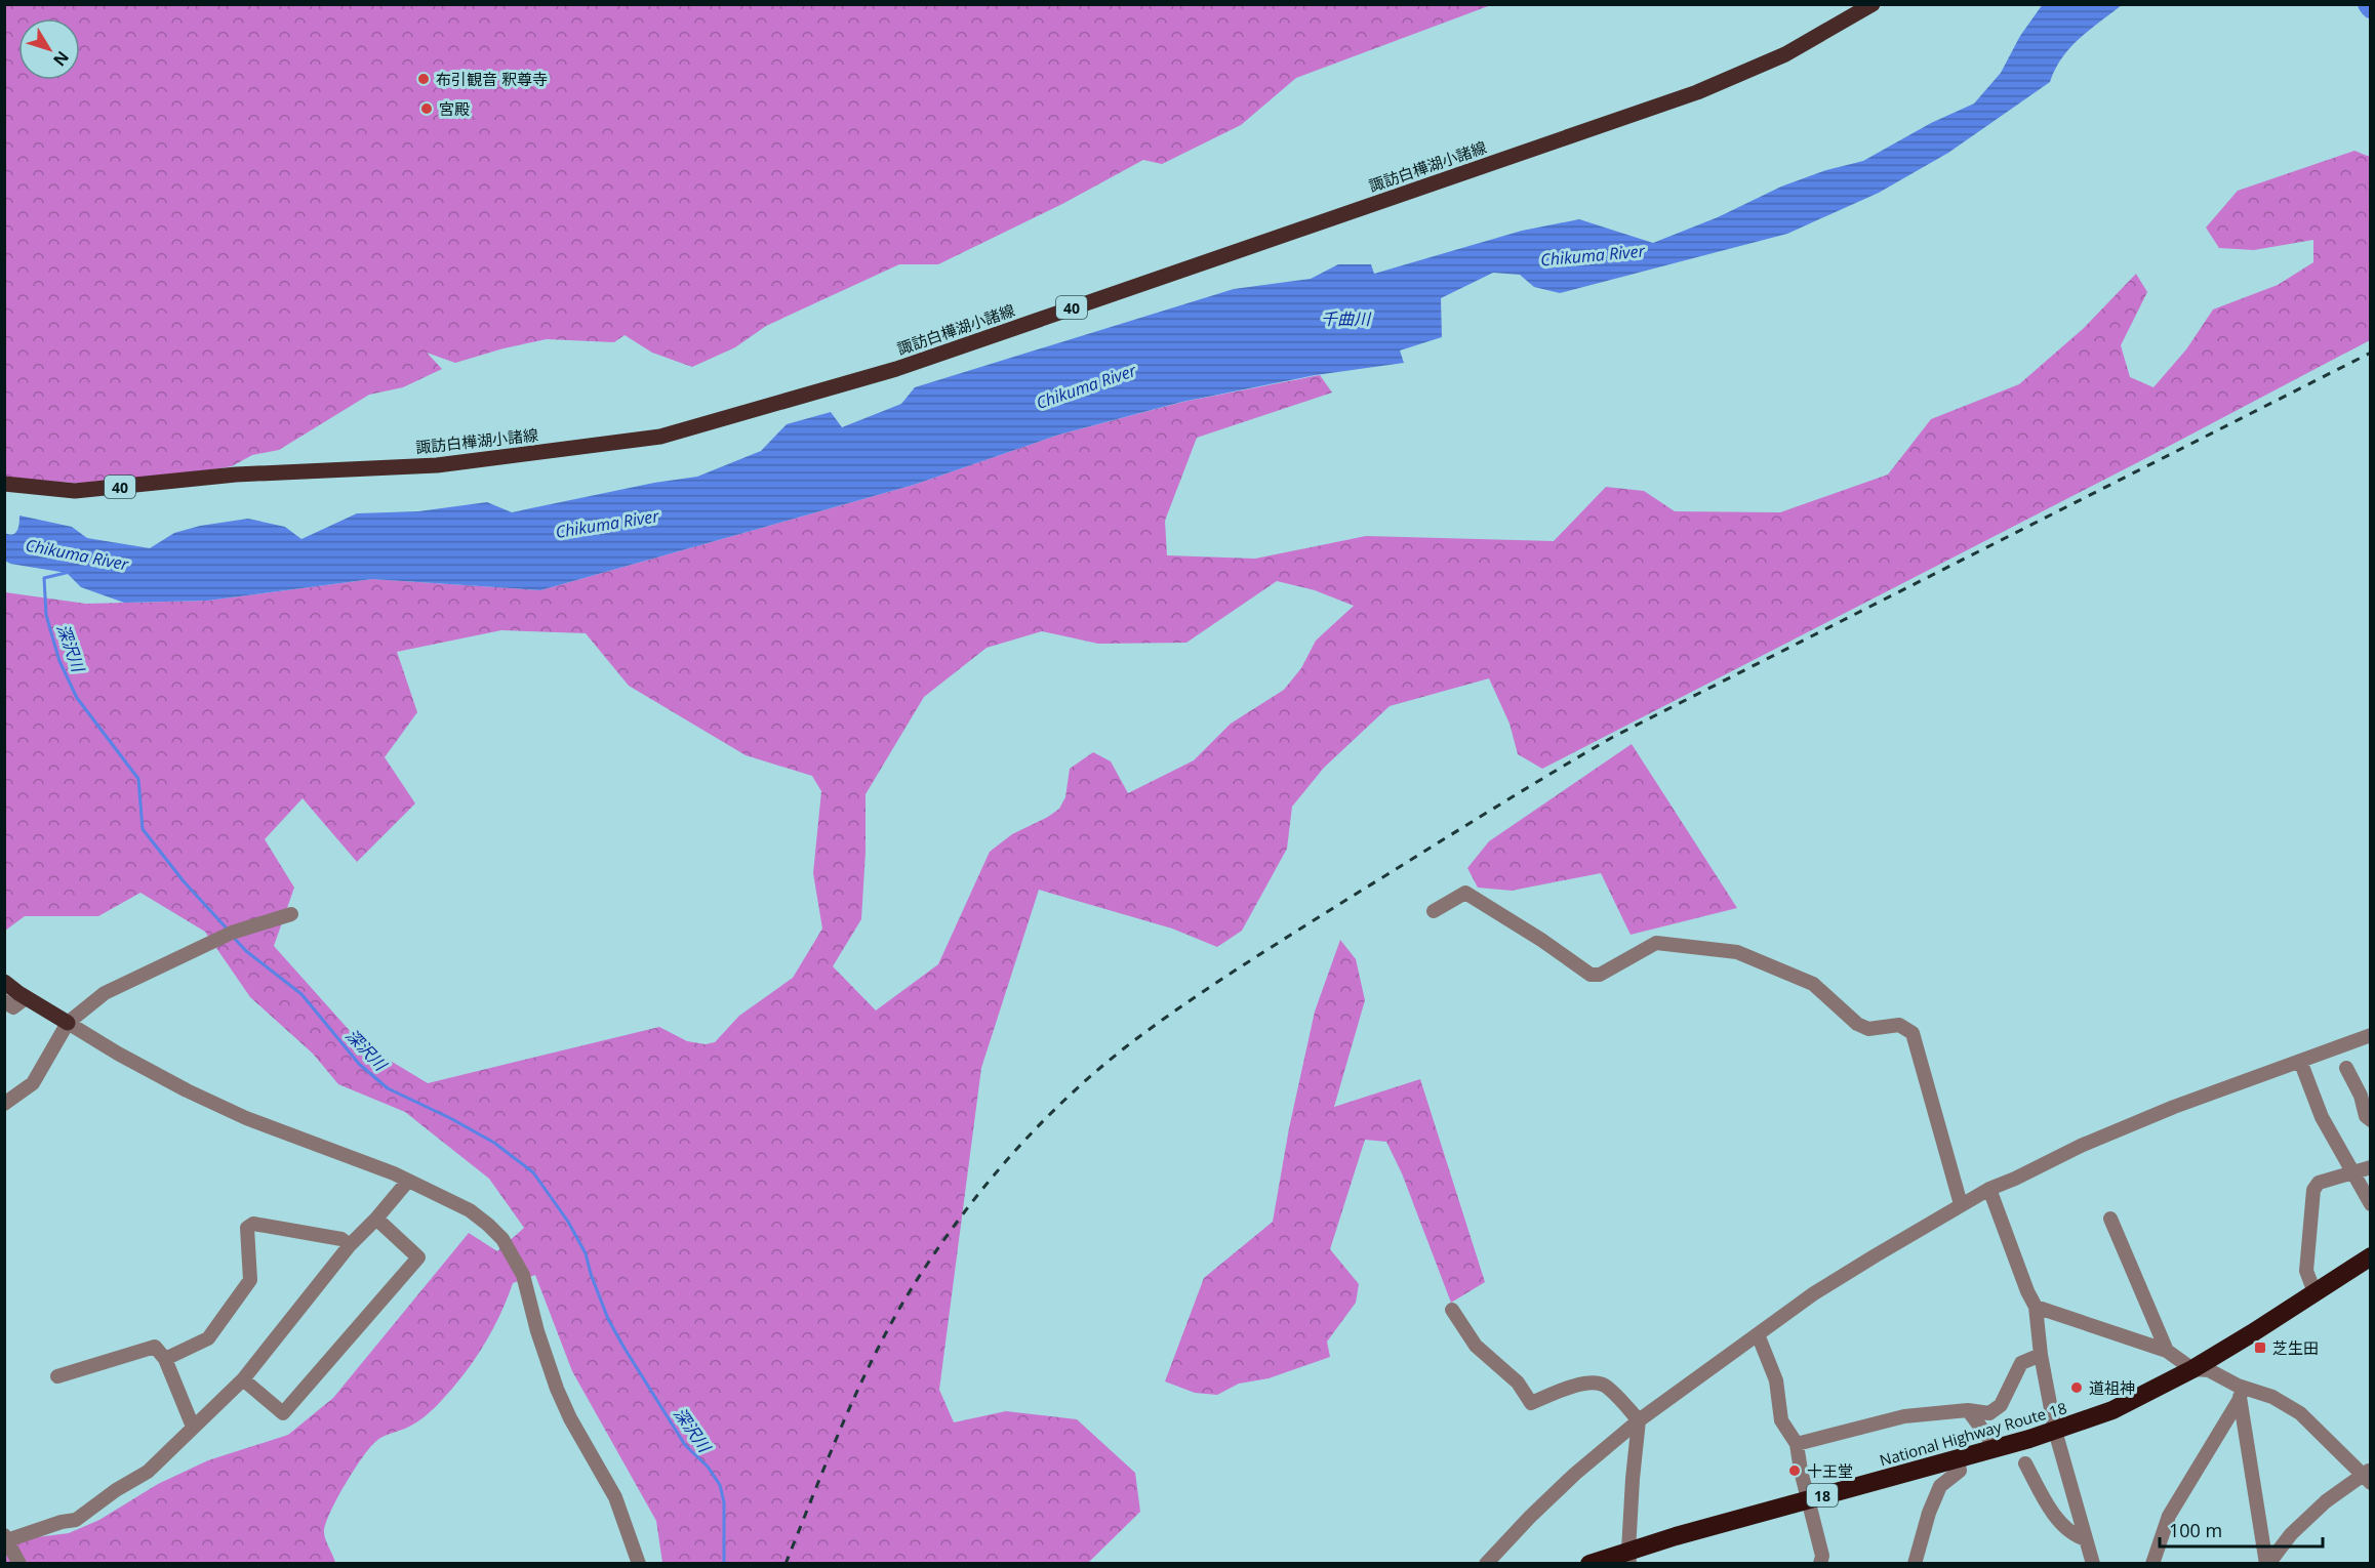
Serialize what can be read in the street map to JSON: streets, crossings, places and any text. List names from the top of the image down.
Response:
{
  "streets": {
    "highway": ["National Highway Route 18", "18"],
    "main road": ["諏訪白樺湖小諸線", "40"]
  },
  "water": ["Chikuma River", "千曲川", "深沢川"],
  "places": {
    "other": [
      "布引観音 釈尊寺",
      "宮殿",
      "道祖神",
      "十王堂"
    ],
    "transit": ["芝生田"]
  },
  "scale_bar": "100 m",
  "north": "bottom right"
}
